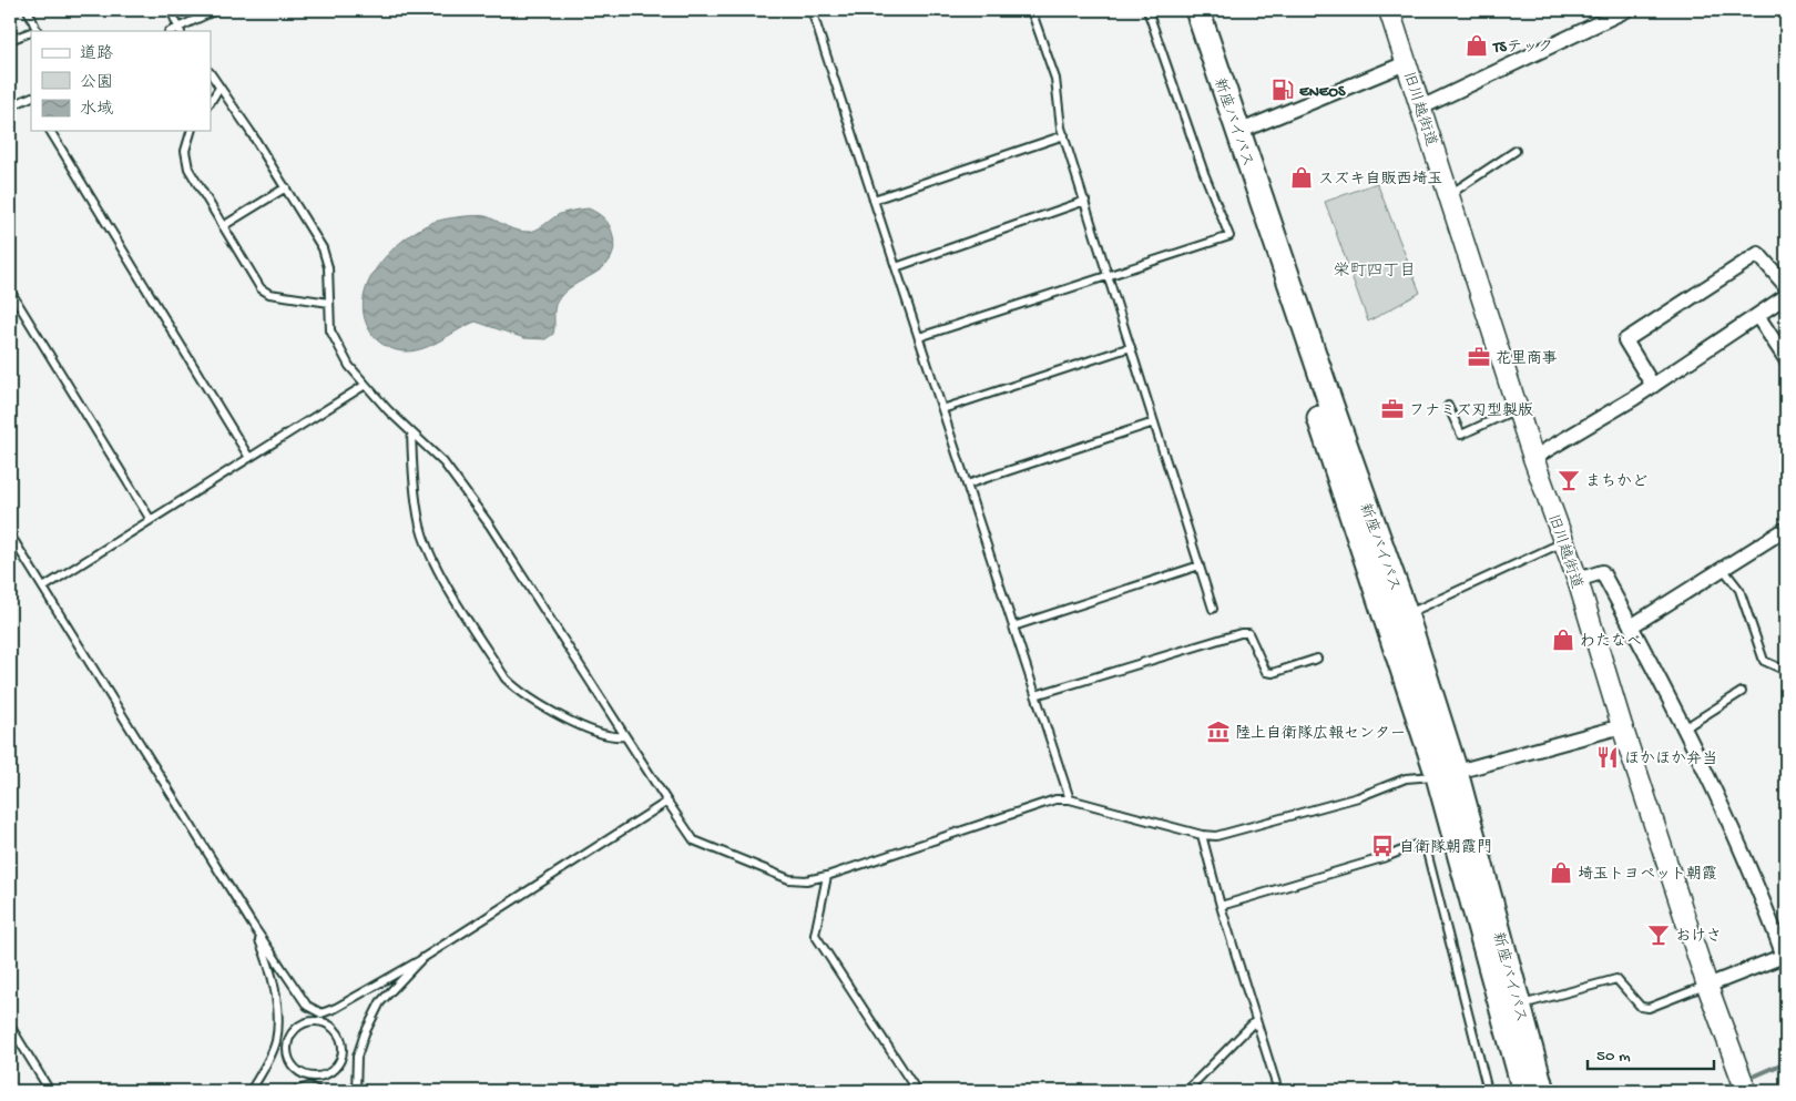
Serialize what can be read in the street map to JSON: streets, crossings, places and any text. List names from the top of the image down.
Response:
{
  "streets": {
    "highway": ["新座バイパス"],
    "main road": ["旧川越街道"]
  },
  "districts": ["栄町四丁目"],
  "places": {
    "shop": [
      "TSテック",
      "スズキ自販西埼玉",
      "わたなべ",
      "埼玉トヨペット朝霞"
    ],
    "fuel station": ["ENEOS"],
    "office": ["花里商事", "フナミズ刃型製版"],
    "bar": ["まちかど", "おけさ"],
    "museum": ["陸上自衛隊広報センター"],
    "restaurant": ["ほかほか弁当"],
    "bus stop": ["自衛隊朝霞門"]
  },
  "legend": ["道路", "公園", "水域"],
  "scale_bar": "50 m"
}
